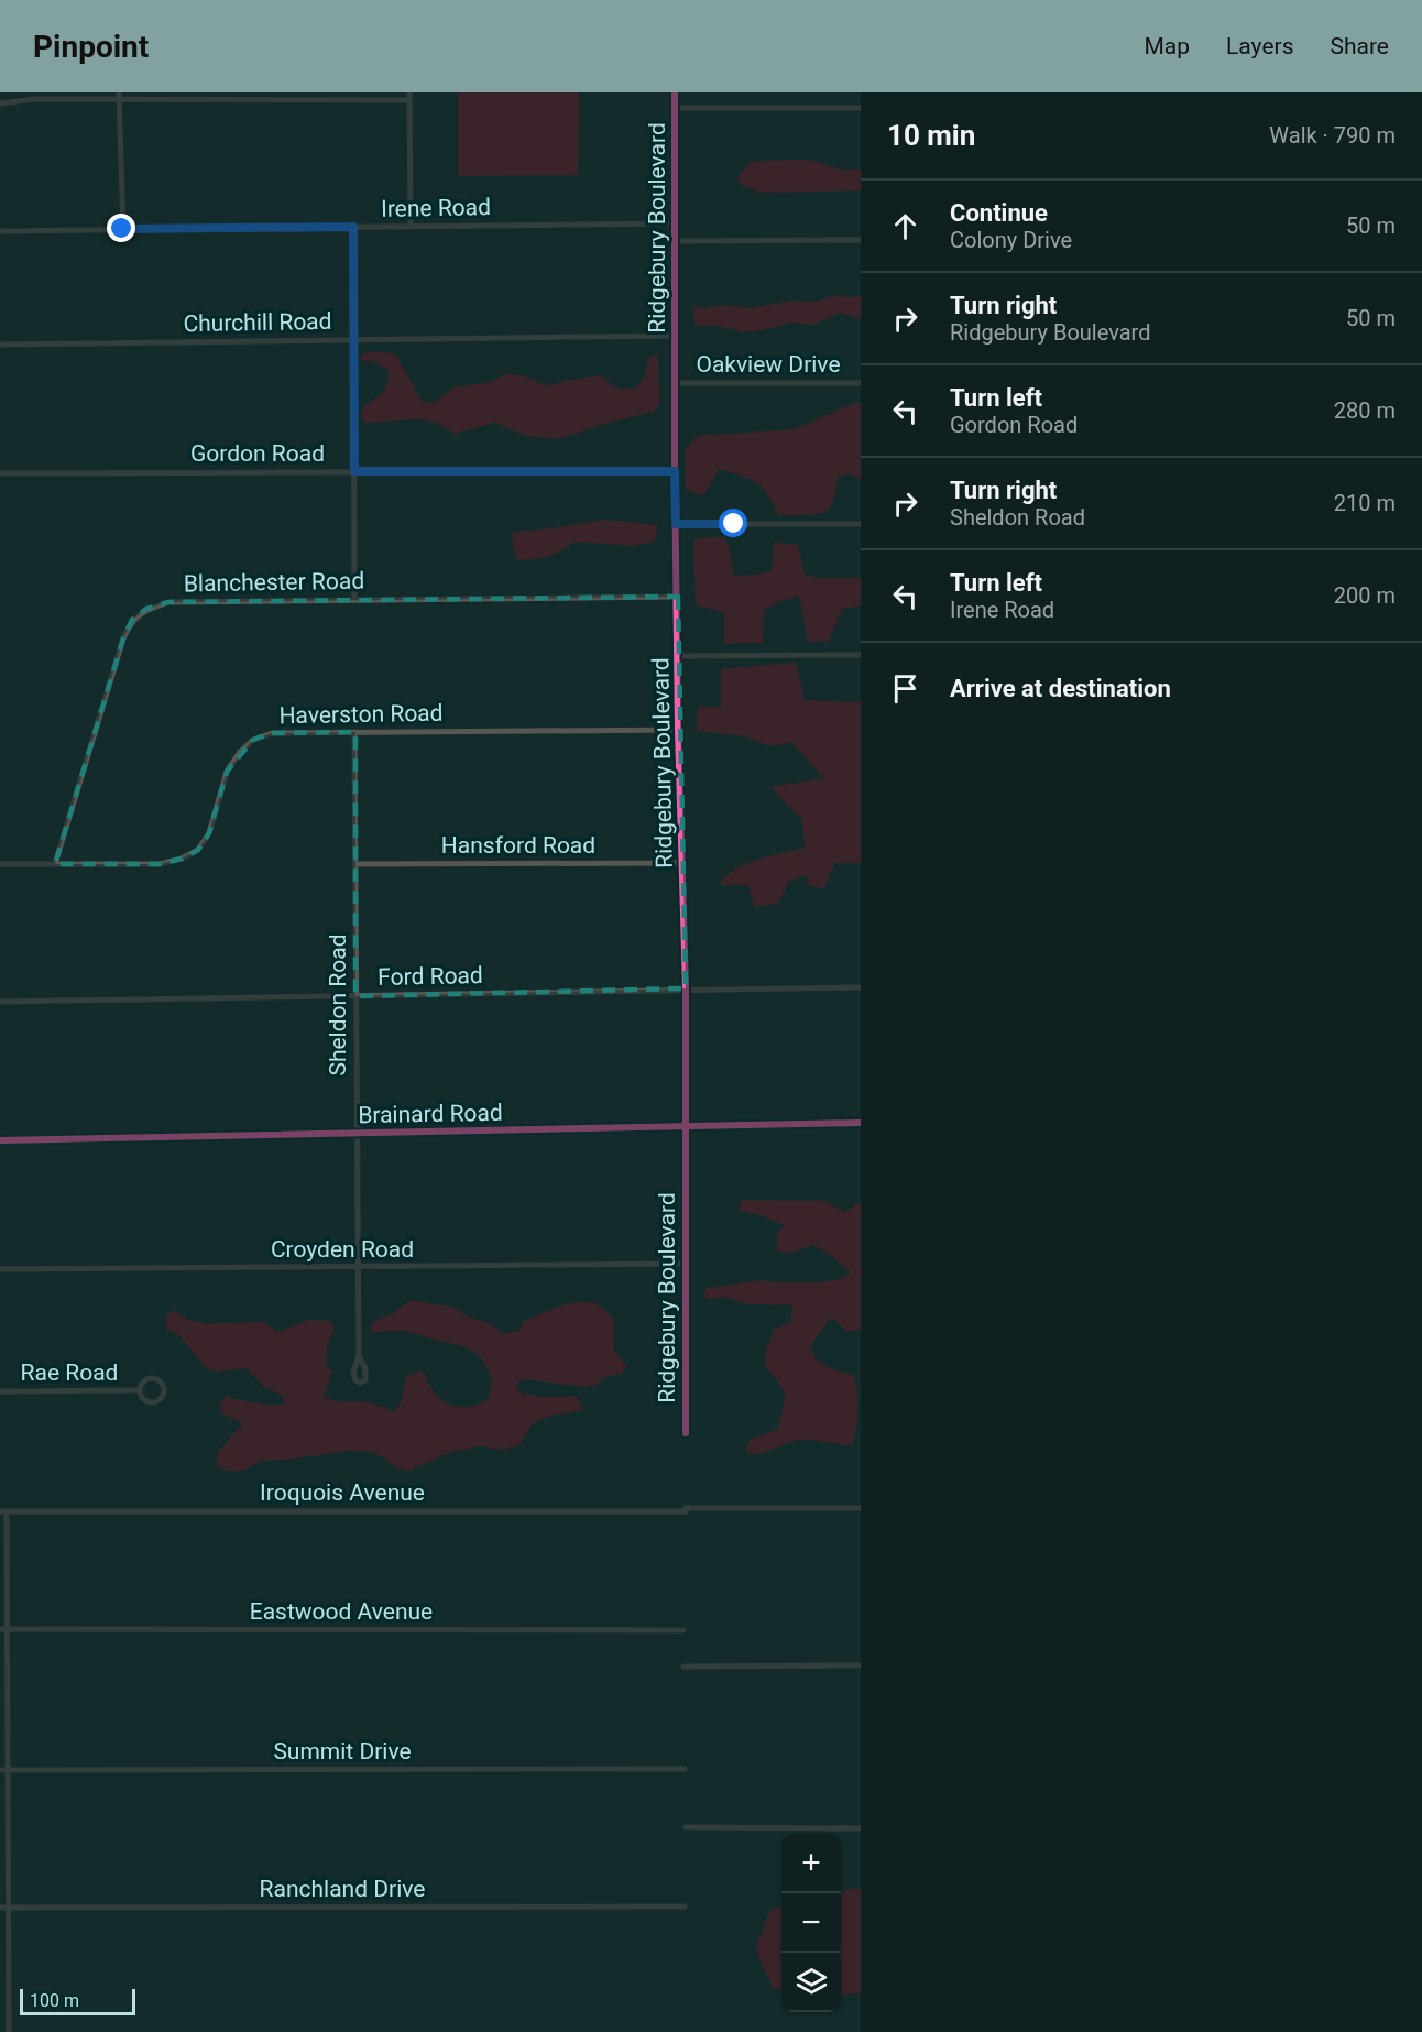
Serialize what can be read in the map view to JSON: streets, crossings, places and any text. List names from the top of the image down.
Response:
{
  "streets": {
    "street": [
      "Irene Road",
      "Ridgebury Boulevard",
      "Churchill Road",
      "Oakview Drive",
      "Gordon Road",
      "Blanchester Road",
      "Haverston Road",
      "Hansford Road",
      "Ford Road",
      "Sheldon Road",
      "Brainard Road",
      "Croyden Road",
      "Rae Road",
      "Iroquois Avenue",
      "Eastwood Avenue",
      "Summit Drive",
      "Ranchland Drive"
    ]
  },
  "crossings": [
    ["Irene Road", "Ridgebury Boulevard"],
    ["Ridgebury Boulevard", "Churchill Road"],
    ["Ridgebury Boulevard", "Oakview Drive"],
    ["Ridgebury Boulevard", "Gordon Road"],
    ["Ridgebury Boulevard", "Blanchester Road"],
    ["Ridgebury Boulevard", "Haverston Road"],
    ["Ridgebury Boulevard", "Hansford Road"],
    ["Ridgebury Boulevard", "Ford Road"],
    ["Ridgebury Boulevard", "Brainard Road"],
    ["Ridgebury Boulevard", "Croyden Road"],
    ["Blanchester Road", "Haverston Road"],
    ["Haverston Road", "Sheldon Road"],
    ["Hansford Road", "Sheldon Road"],
    ["Ford Road", "Sheldon Road"],
    ["Sheldon Road", "Brainard Road"],
    ["Sheldon Road", "Croyden Road"]
  ],
  "scale_bar": "100 m",
  "page": {
    "header": "Pinpoint",
    "nav": ["Map", "Layers", "Share"],
    "heading": ["10 min", "Walk · 790 m"],
    "list": [
      ["Continue", "Colony Drive", "50 m"],
      ["Turn right", "Ridgebury Boulevard", "50 m"],
      ["Turn left", "Gordon Road", "280 m"],
      ["Turn right", "Sheldon Road", "210 m"],
      ["Turn left", "Irene Road", "200 m"],
      "Arrive at destination"
    ],
    "map_buttons": ["+", "−"],
    "scale": "100 m"
  }
}
